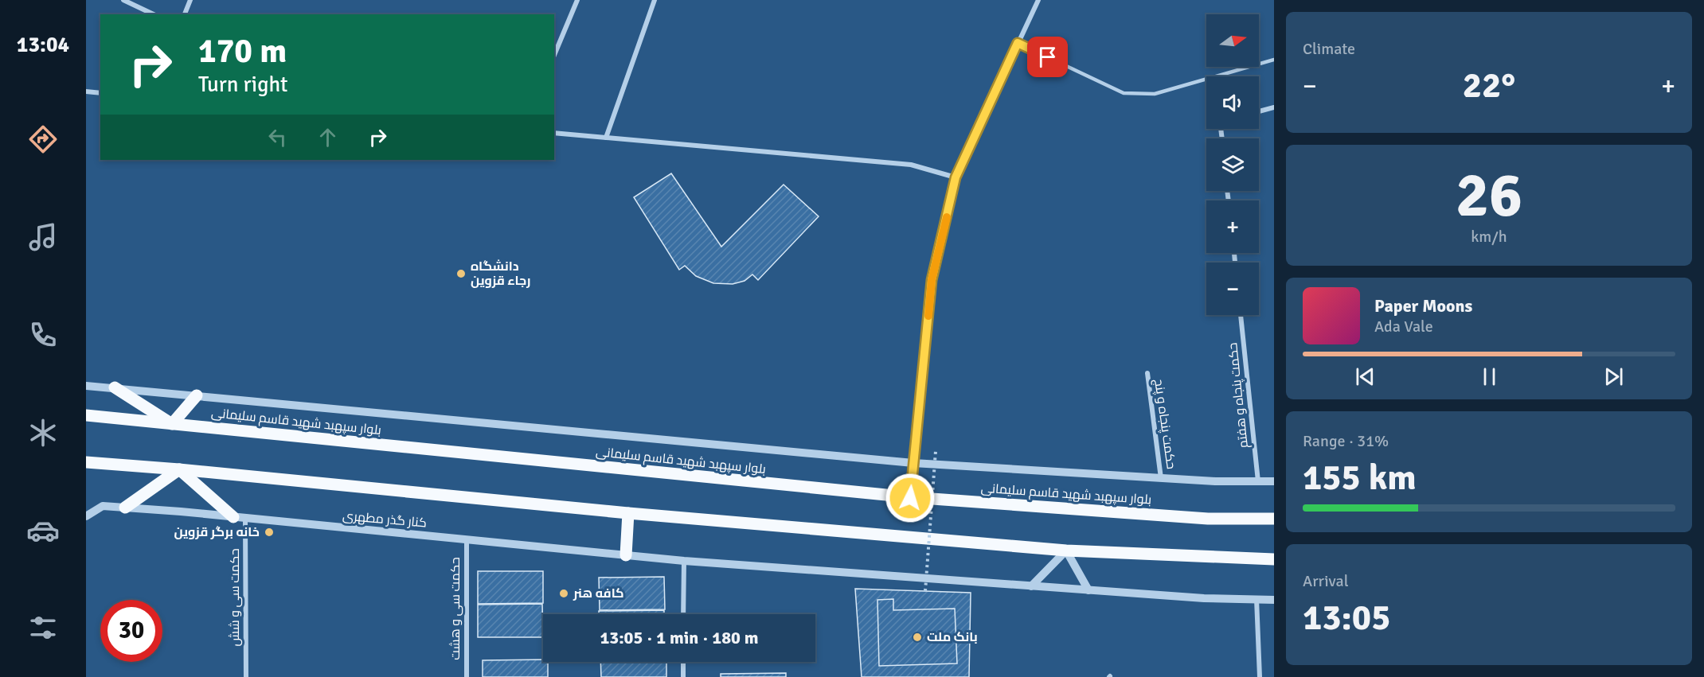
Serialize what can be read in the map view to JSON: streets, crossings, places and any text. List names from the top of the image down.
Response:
{
  "streets": {
    "main road": ["بلوار سپهبد شهید قاسم سلیمانی"],
    "street": [
      "حکمت پنجاه و هفتم",
      "حکمت پنجاه و پنج",
      "کنار گذر مطهری",
      "حکمت سی و شش",
      "حکمت سی و هشت"
    ]
  },
  "crossings": [
    ["کنار گذر مطهری", "حکمت سی و شش"],
    ["کنار گذر مطهری", "حکمت سی و هشت"]
  ],
  "places": [
    "دانشگاه رجاء قزوین",
    "خانه برگر قزوین",
    "کافه هنر",
    "بانک ملت"
  ],
  "north": "right",
  "page": {
    "tabs": "13:04",
    "tile": [
      "Climate",
      ["26", "km/h"],
      ["Range · 31%", "155 km"],
      ["Arrival", "13:05"]
    ],
    "map_buttons": ["+", "−"],
    "turn": ["170 m", "Turn right"],
    "heat": ["−", "22°", "+"],
    "song": ["Paper Moons", "Ada Vale"],
    "limit": "30",
    "trip": "13:05 · 1 min · 180 m"
  }
}
